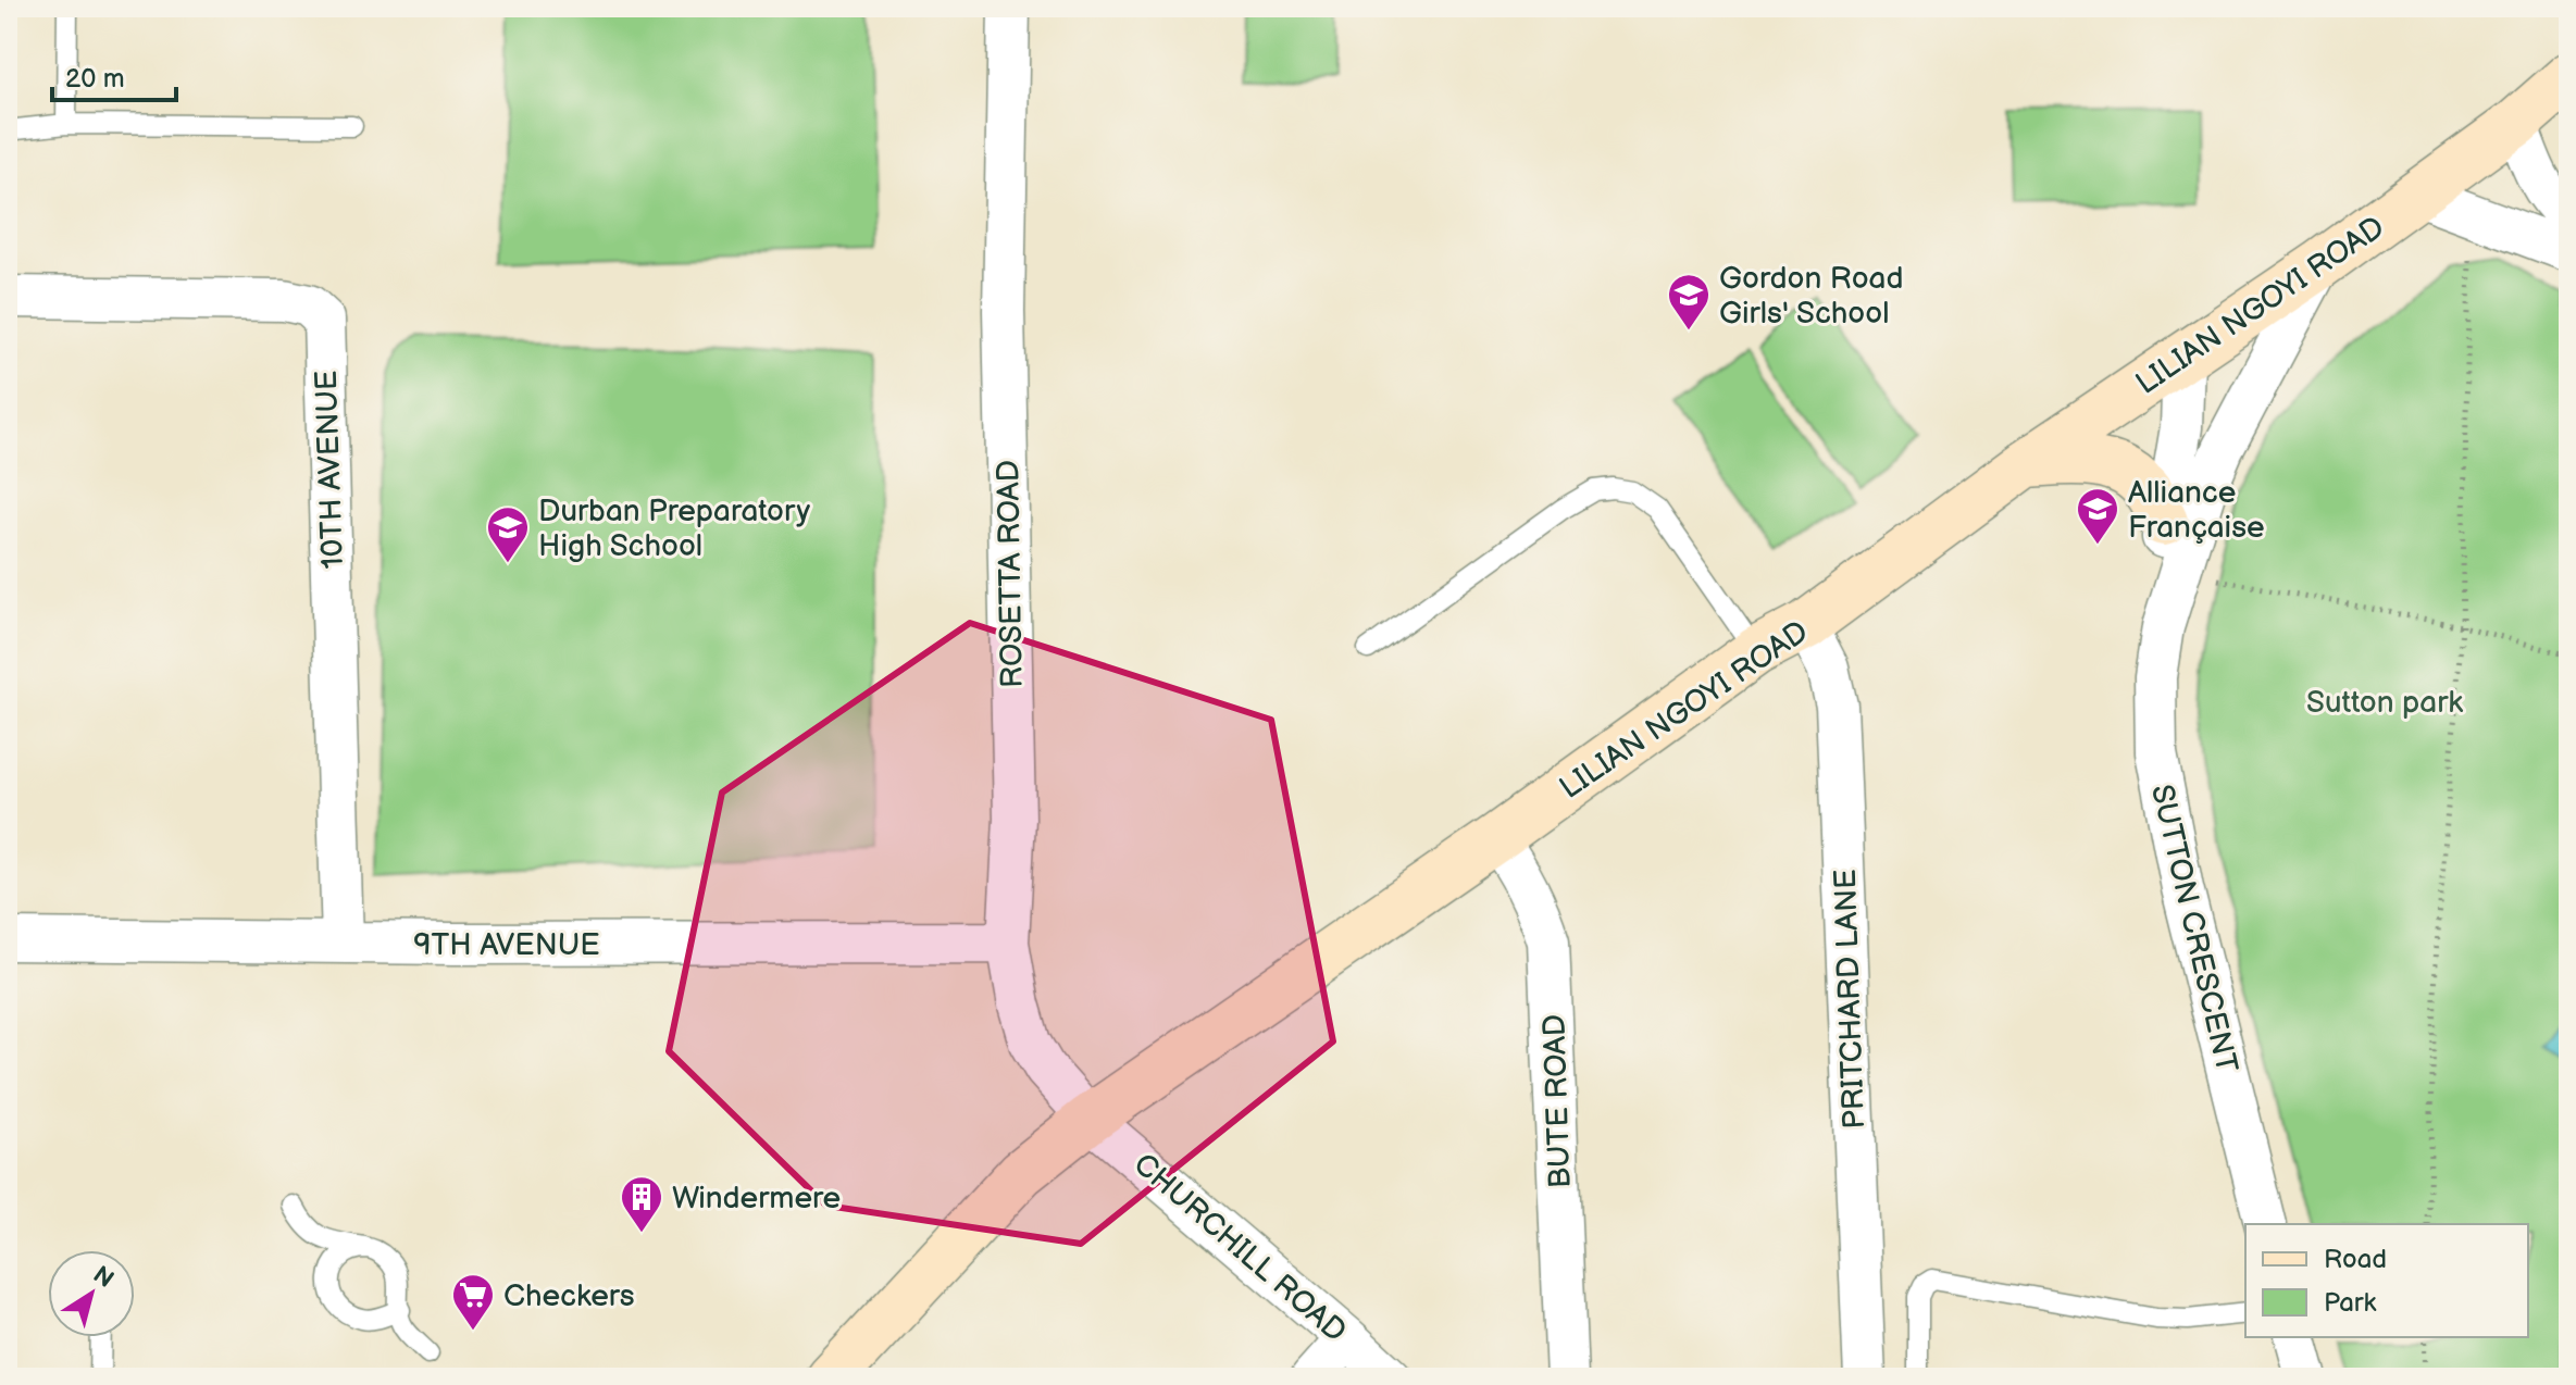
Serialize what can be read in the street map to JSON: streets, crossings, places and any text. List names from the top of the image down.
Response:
{
  "streets": {
    "street": [
      "LILIAN NGOYI ROAD",
      "10TH AVENUE",
      "ROSETTA ROAD",
      "SUTTON CRESCENT",
      "9TH AVENUE",
      "PRITCHARD LANE",
      "BUTE ROAD",
      "CHURCHILL ROAD"
    ]
  },
  "crossings": [
    ["LILIAN NGOYI ROAD", "ROSETTA ROAD"],
    ["LILIAN NGOYI ROAD", "SUTTON CRESCENT"],
    ["LILIAN NGOYI ROAD", "PRITCHARD LANE"],
    ["LILIAN NGOYI ROAD", "BUTE ROAD"],
    ["LILIAN NGOYI ROAD", "CHURCHILL ROAD"],
    ["10TH AVENUE", "9TH AVENUE"],
    ["ROSETTA ROAD", "9TH AVENUE"],
    ["ROSETTA ROAD", "CHURCHILL ROAD"]
  ],
  "parks": ["Sutton park"],
  "places": {
    "school or university": ["Gordon Road Girls' School", "Alliance Française", "Durban Preparatory High School"],
    "building": ["Windermere"],
    "supermarket": ["Checkers"]
  },
  "legend": ["Road", "Park"],
  "scale_bar": "20 m",
  "north": "top right"
}
